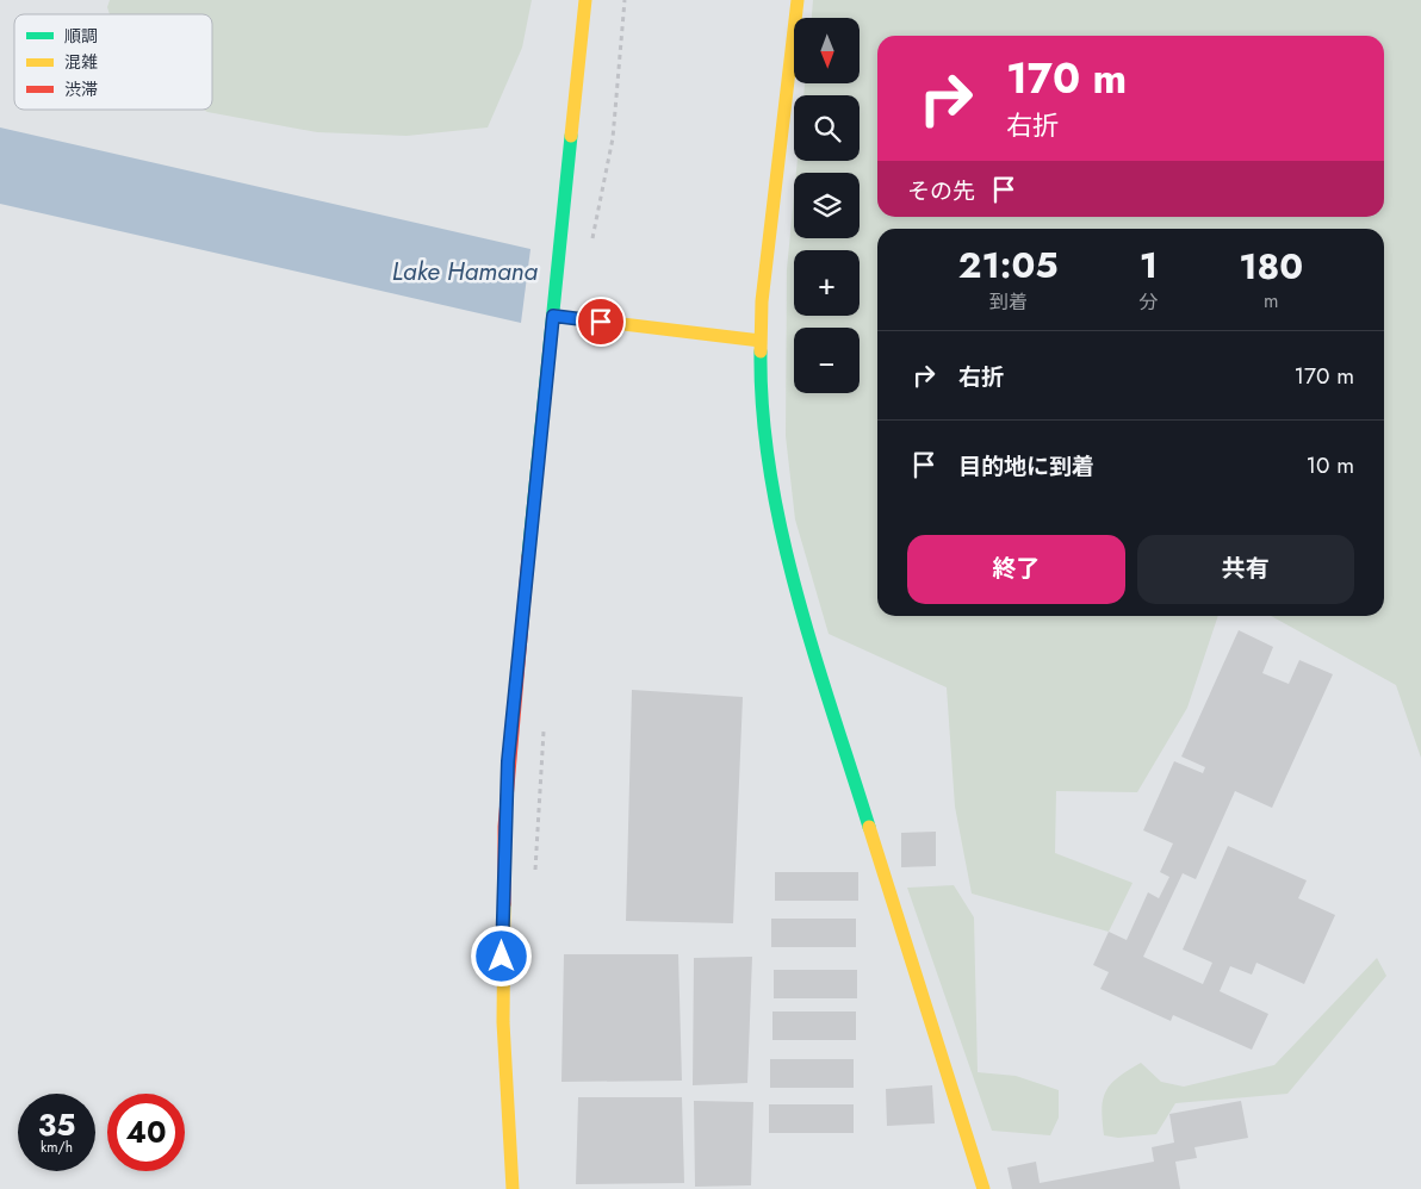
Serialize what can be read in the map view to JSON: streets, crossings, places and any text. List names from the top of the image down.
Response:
{
  "water": ["Lake Hamana"],
  "legend": ["順調", "混雑", "渋滞"],
  "north": "bottom",
  "page": {
    "map_buttons": ["+", "−"],
    "turn": ["170 m", "右折"],
    "then": "その先",
    "eta": [
      "21:05",
      "到着",
      "1",
      "分",
      "180",
      "m"
    ],
    "list": [
      {
        "name": "右折",
        "value": "170 m"
      },
      {
        "name": "目的地に到着",
        "value": "10 m"
      }
    ],
    "buttons": ["終了", "共有"],
    "speed": "35 km/h",
    "limit": "40"
  }
}
